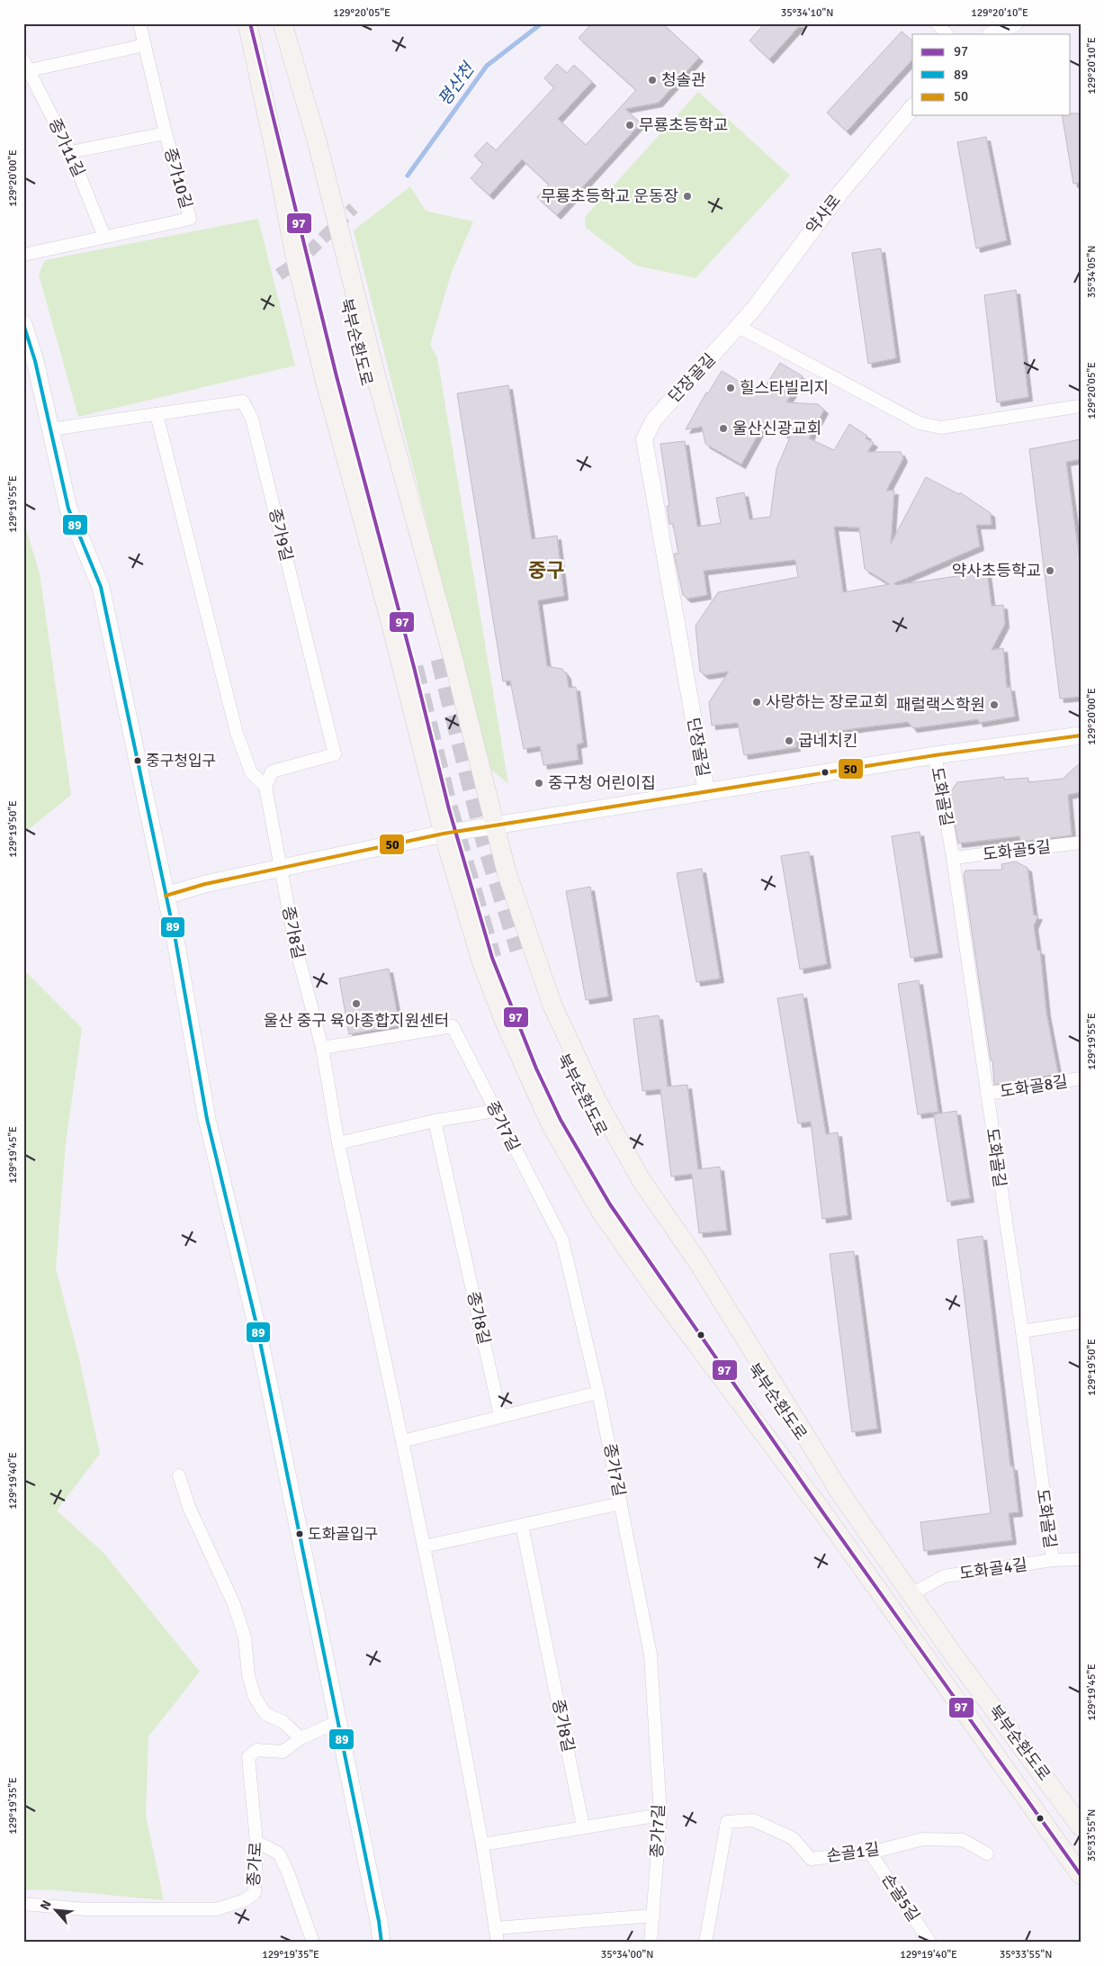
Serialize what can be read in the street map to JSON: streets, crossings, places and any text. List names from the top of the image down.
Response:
{
  "streets": {
    "main road": ["북부순환도로"],
    "street": [
      "종가11길",
      "종가10길",
      "약사로",
      "단장골길",
      "종가9길",
      "도화골길",
      "도화골5길",
      "종가8길",
      "도화골8길",
      "종가7길",
      "도화골4길",
      "손골1길",
      "종가로",
      "손골5길"
    ]
  },
  "crossings": [
    ["종가11길", "종가10길"],
    ["약사로", "단장골길"],
    ["북부순환도로", "도화골4길"],
    ["종가9길", "종가8길"],
    ["도화골길", "도화골5길"],
    ["도화골길", "도화골8길"],
    ["도화골길", "도화골4길"],
    ["종가8길", "종가7길"],
    ["손골1길", "손골5길"]
  ],
  "districts": ["중구"],
  "water": ["평산천"],
  "places": [
    "청솔관",
    "무룡초등학교",
    "무룡초등학교 운동장",
    "힐스타빌리지",
    "울산신광교회",
    "약사초등학교",
    "사랑하는 장로교회",
    "패럴랙스학원",
    "굽네치킨",
    "중구청입구",
    "중구청 어린이집",
    "울산 중구 육아종합지원센터",
    "도화골입구"
  ],
  "lines": ["transit line 97", "transit line 89", "transit line 50"],
  "legend": ["97", "89", "50"],
  "north": "top left",
  "coordinates": [
    "129°20'05\"E",
    "35°34'10\"N",
    "129°20'10\"E",
    "129°20'00\"E",
    "35°34'05\"N",
    "129°19'55\"E",
    "129°19'50\"E",
    "129°19'45\"E",
    "129°19'40\"E",
    "129°19'35\"E",
    "35°33'55\"N",
    "35°34'00\"N"
  ]
}
